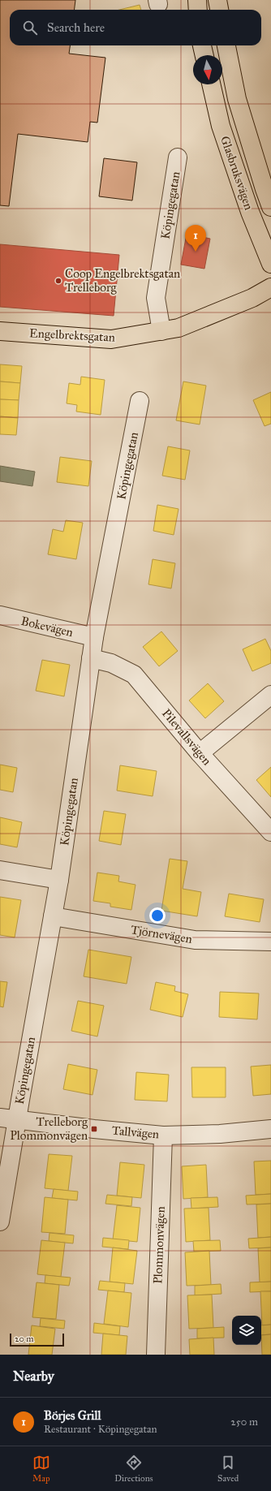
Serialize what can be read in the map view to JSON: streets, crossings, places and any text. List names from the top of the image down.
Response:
{
  "streets": {
    "main road": ["Glasbruksvägen", "Engelbrektsgatan"],
    "street": [
      "Köpingegatan",
      "Bokevägen",
      "Pilevallsvägen",
      "Tjörnevägen",
      "Tallvägen",
      "Plommonvägen"
    ]
  },
  "crossings": [
    ["Köpingegatan", "Engelbrektsgatan"],
    ["Köpingegatan", "Bokevägen"],
    ["Köpingegatan", "Pilevallsvägen"],
    ["Köpingegatan", "Tjörnevägen"],
    ["Köpingegatan", "Tallvägen"],
    ["Tallvägen", "Plommonvägen"]
  ],
  "places": {
    "other": ["Coop Engelbrektsgatan Trelleborg"],
    "transit": ["Trelleborg Plommonvägen"]
  },
  "scale_bar": "20 m",
  "north": "bottom",
  "page": {
    "search": "Search here",
    "pins": "1",
    "scale": "20 m",
    "heading": "Nearby",
    "list": [
      {
        "mark": "1",
        "name": "Börjes Grill",
        "note": "Restaurant · Köpingegatan",
        "value": "250 m"
      }
    ],
    "nav": ["Map", "Directions", "Saved"]
  }
}
